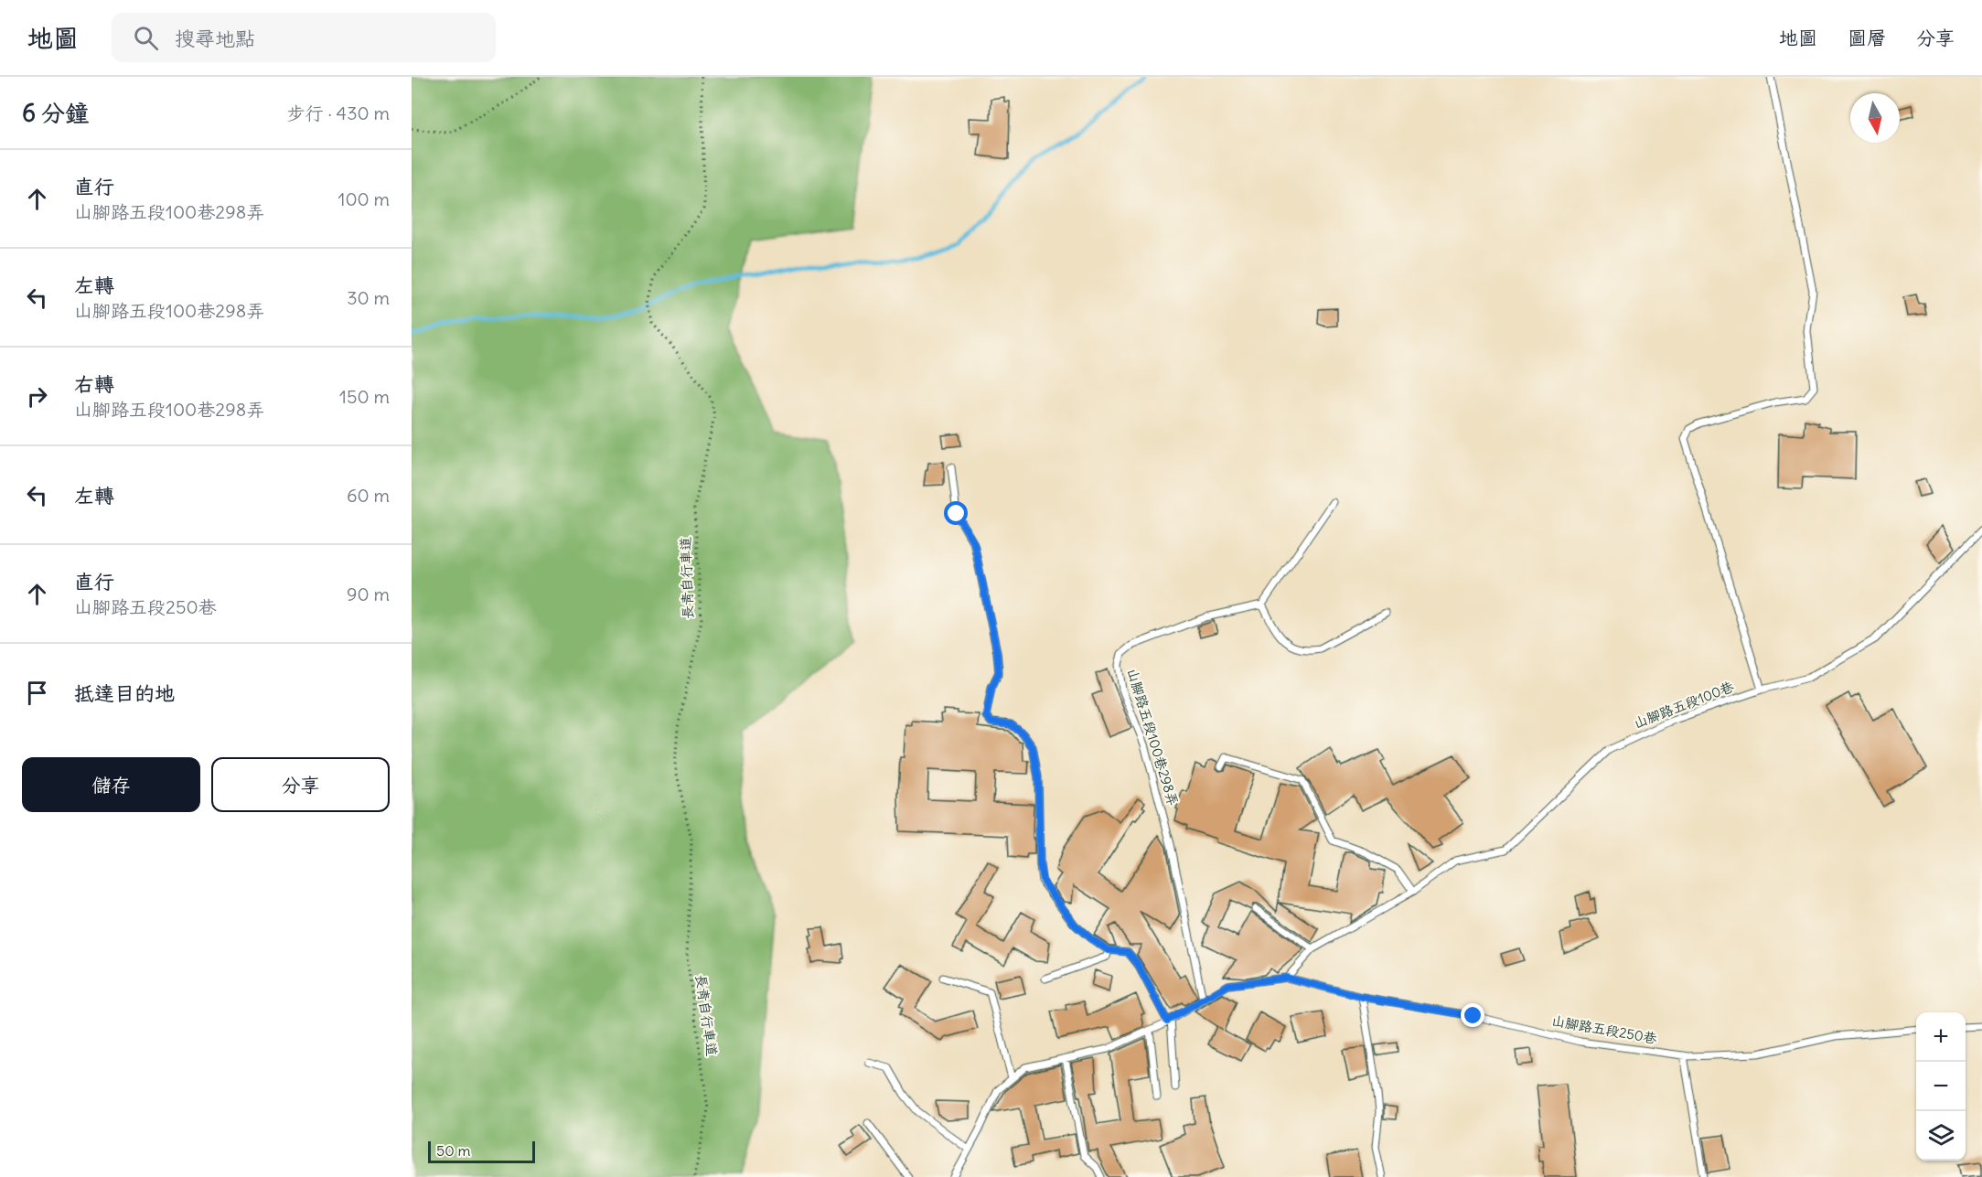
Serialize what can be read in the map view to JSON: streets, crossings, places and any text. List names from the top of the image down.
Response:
{
  "streets": {
    "lane": ["山腳路五段100巷", "山腳路五段100巷298弄", "山腳路五段250巷"],
    "path": ["長青自行車道"]
  },
  "crossings": [
    ["山腳路五段100巷", "山腳路五段250巷"]
  ],
  "scale_bar": "50 m",
  "north": "bottom",
  "page": {
    "header": "地圖",
    "search": "搜尋地點",
    "nav": ["地圖", "圖層", "分享"],
    "heading": ["6 分鐘", "步行 · 430 m"],
    "list": [
      ["直行", "山腳路五段100巷298弄", "100 m"],
      ["左轉", "山腳路五段100巷298弄", "30 m"],
      ["右轉", "山腳路五段100巷298弄", "150 m"],
      ["左轉", "60 m"],
      ["直行", "山腳路五段250巷", "90 m"],
      "抵達目的地"
    ],
    "buttons": ["儲存", "分享"],
    "map_buttons": ["+", "−"],
    "scale": "50 m"
  }
}
